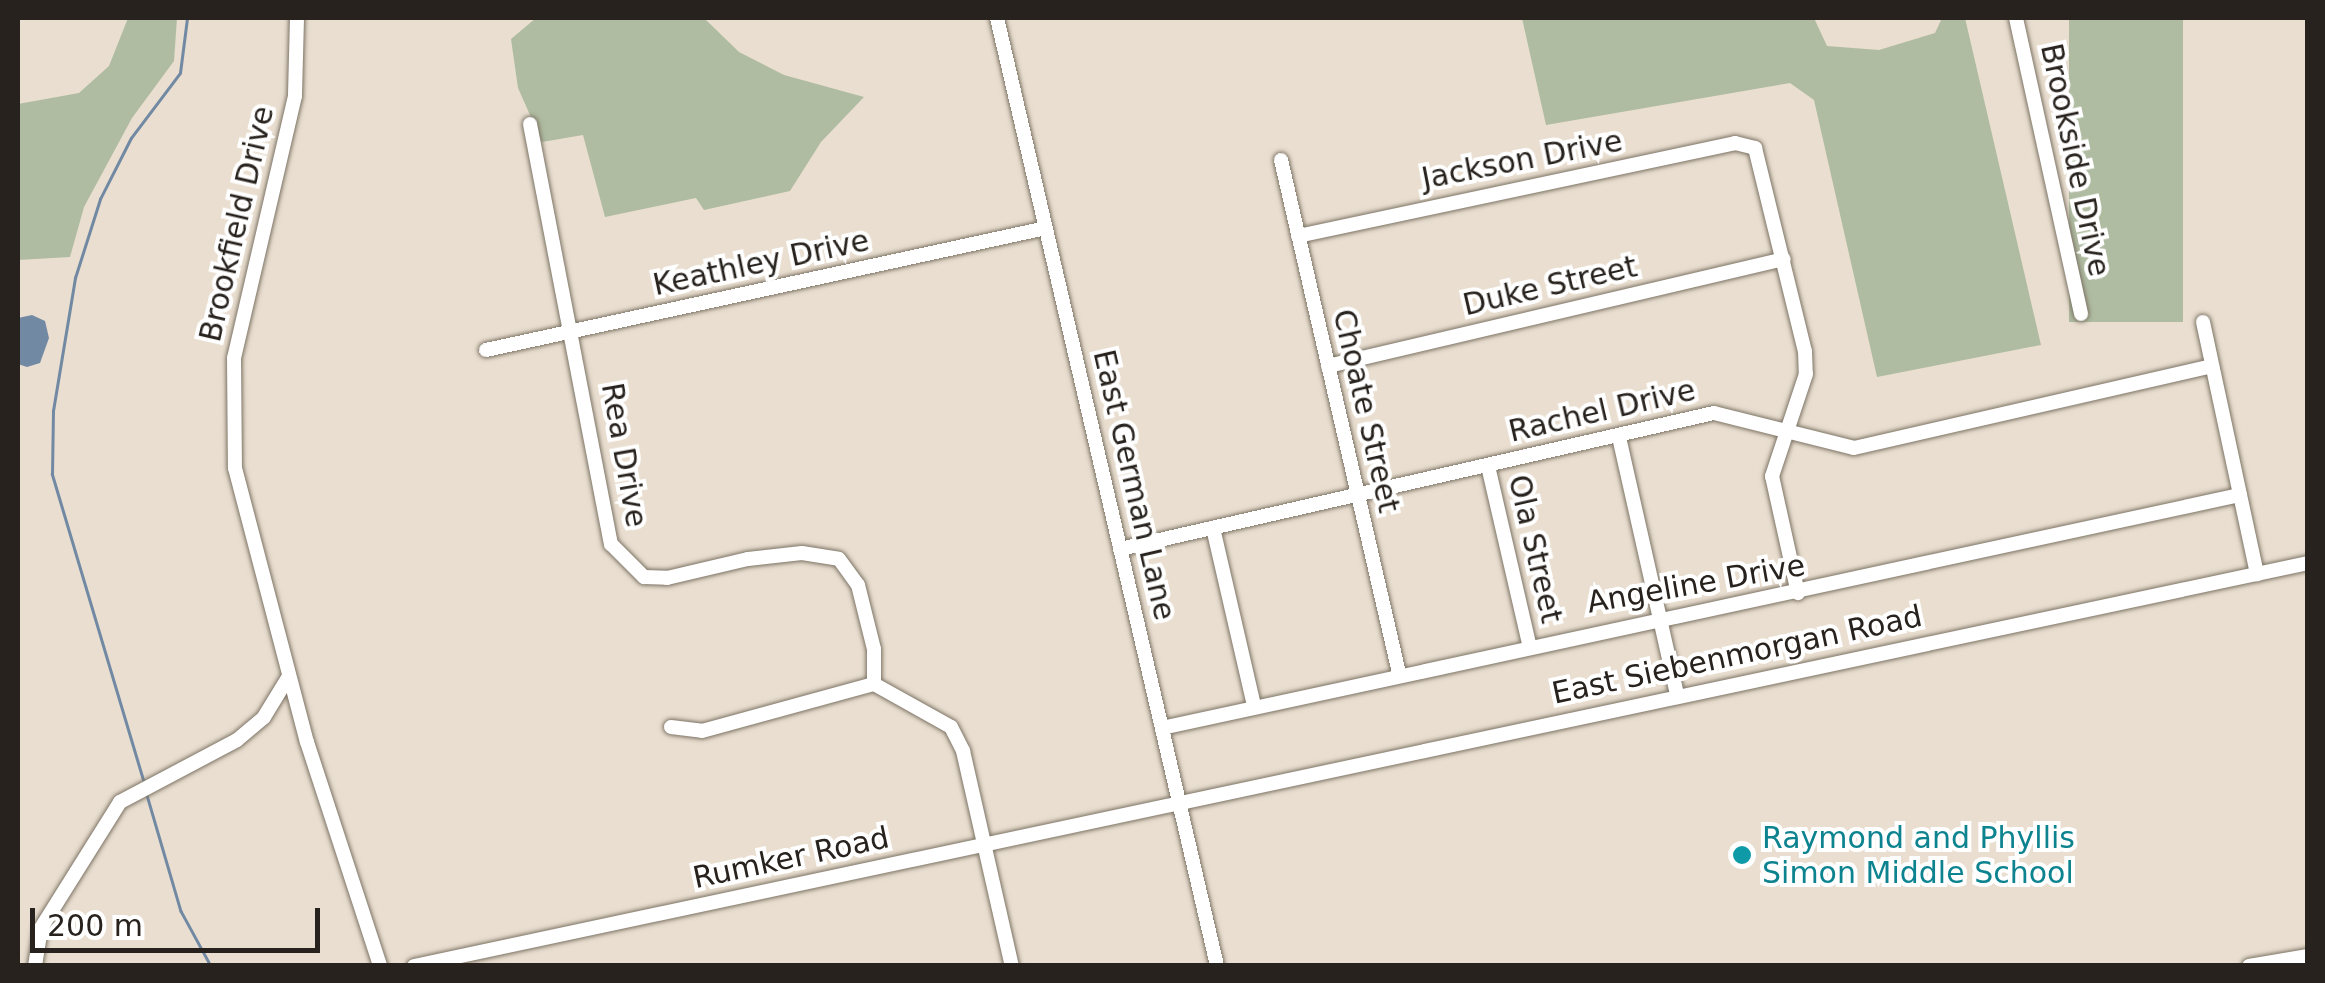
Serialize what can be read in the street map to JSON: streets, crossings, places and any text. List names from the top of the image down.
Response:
{
  "streets": {
    "street": [
      "Jackson Drive",
      "Brookside Drive",
      "Brookfield Drive",
      "Keathley Drive",
      "Duke Street",
      "Choate Street",
      "Rachel Drive",
      "Rea Drive",
      "East German Lane",
      "Ola Street",
      "Angeline Drive",
      "East Siebenmorgan Road",
      "Rumker Road"
    ]
  },
  "crossings": [
    ["Jackson Drive", "Duke Street"],
    ["Jackson Drive", "Choate Street"],
    ["Keathley Drive", "Rea Drive"],
    ["Keathley Drive", "East German Lane"],
    ["Duke Street", "Choate Street"],
    ["Choate Street", "Rachel Drive"],
    ["Choate Street", "Angeline Drive"],
    ["Rachel Drive", "East German Lane"],
    ["Rachel Drive", "Ola Street"],
    ["East German Lane", "Angeline Drive"],
    ["East German Lane", "East Siebenmorgan Road"],
    ["East German Lane", "Rumker Road"],
    ["Ola Street", "Angeline Drive"],
    ["East Siebenmorgan Road", "Rumker Road"]
  ],
  "places": ["Raymond and Phyllis Simon Middle School"],
  "scale_bar": "200 m"
}
